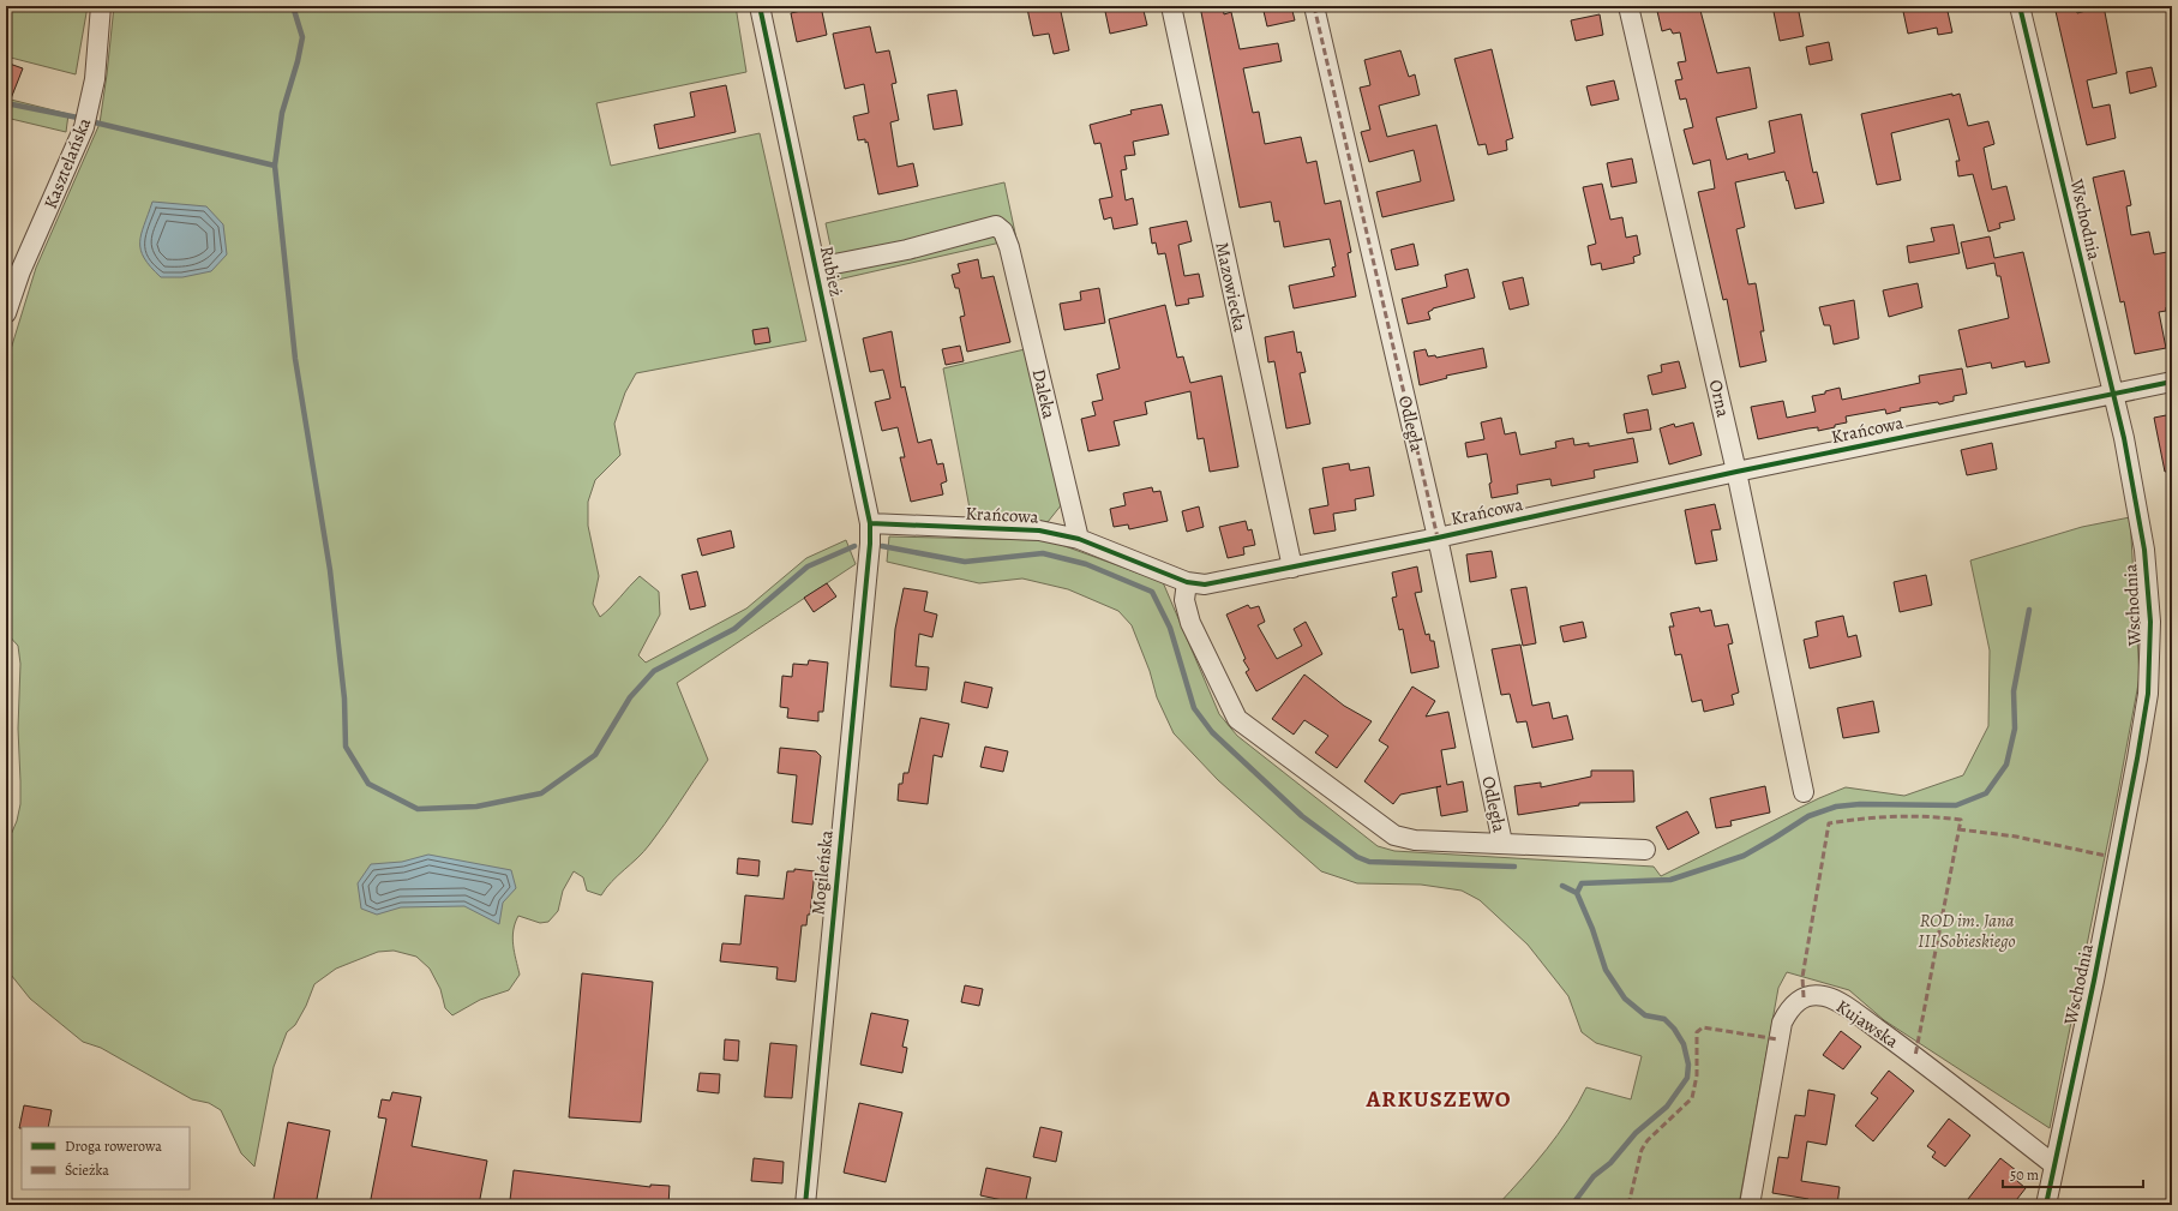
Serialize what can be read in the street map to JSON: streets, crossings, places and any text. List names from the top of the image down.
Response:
{
  "streets": {
    "street": [
      "Kasztelańska",
      "Wschodnia",
      "Rubież",
      "Mazowiecka",
      "Daleka",
      "Orna",
      "Odległa",
      "Krańcowa",
      "Mogileńska",
      "Kujawska"
    ]
  },
  "crossings": [
    ["Wschodnia", "Krańcowa"],
    ["Wschodnia", "Kujawska"],
    ["Rubież", "Daleka"],
    ["Rubież", "Krańcowa"],
    ["Rubież", "Mogileńska"],
    ["Mazowiecka", "Krańcowa"],
    ["Daleka", "Krańcowa"],
    ["Orna", "Krańcowa"],
    ["Odległa", "Krańcowa"]
  ],
  "districts": ["ARKUSZEWO"],
  "parks": ["ROD im. Jana III Sobieskiego"],
  "legend": ["Droga rowerowa", "Ścieżka"],
  "scale_bar": "50 m"
}
